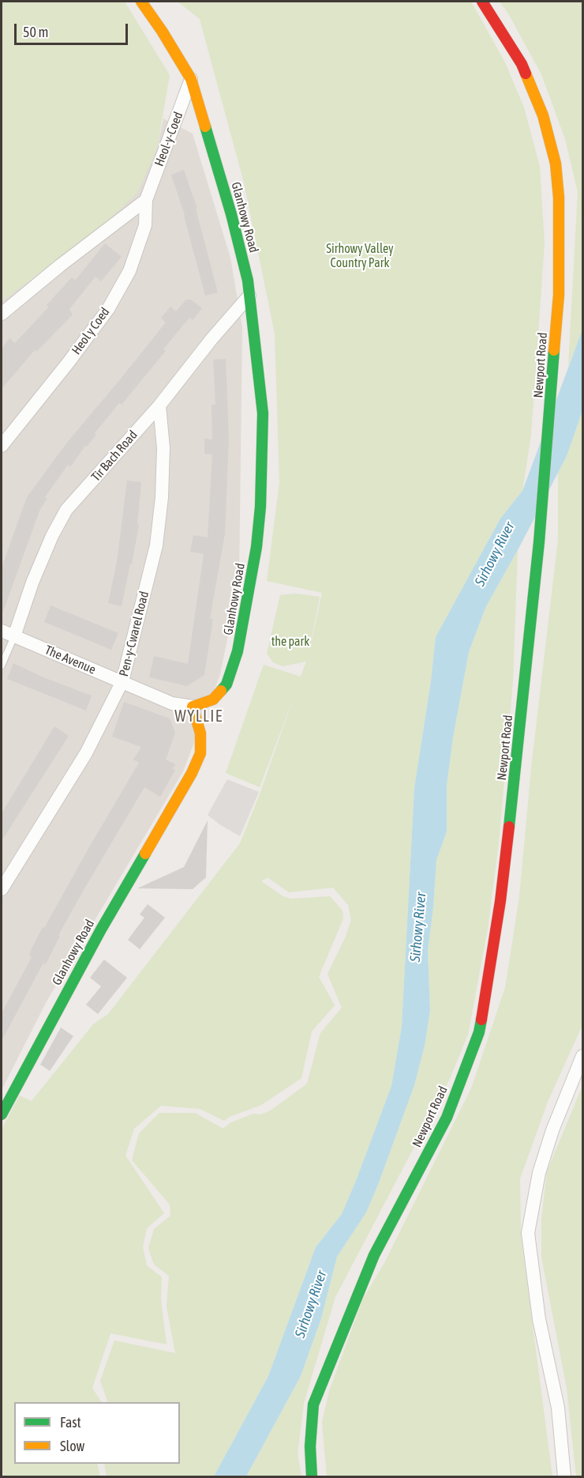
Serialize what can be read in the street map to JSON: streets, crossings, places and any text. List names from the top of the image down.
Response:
{
  "streets": {
    "main road": ["Glanhowy Road", "Newport Road"],
    "street": [
      "Heol-y-Coed",
      "Heol y Coed",
      "Tir Bach Road",
      "Pen-y-Cwarel Road",
      "The Avenue"
    ]
  },
  "crossings": [
    ["Heol-y-Coed", "Glanhowy Road"],
    ["Heol-y-Coed", "Heol y Coed"],
    ["Glanhowy Road", "Tir Bach Road"],
    ["Glanhowy Road", "The Avenue"],
    ["Tir Bach Road", "Pen-y-Cwarel Road"],
    ["Tir Bach Road", "The Avenue"],
    ["Pen-y-Cwarel Road", "The Avenue"]
  ],
  "districts": ["WYLLIE"],
  "water": ["Sirhowy River"],
  "parks": ["Sirhowy Valley Country Park", "the park"],
  "legend": ["Fast", "Slow"],
  "scale_bar": "50 m"
}
